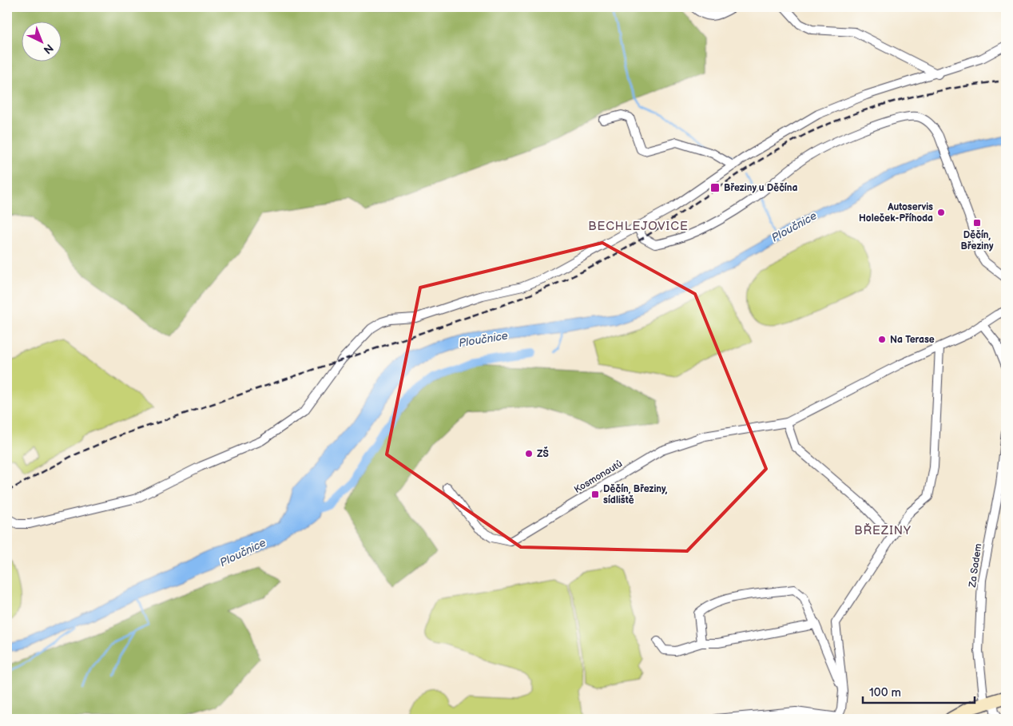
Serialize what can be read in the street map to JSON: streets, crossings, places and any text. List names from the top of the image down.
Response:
{
  "streets": {
    "street": ["Kosmonautů", "Za Sadem"]
  },
  "districts": ["BECHLEJOVICE", "BŘEZINY"],
  "water": ["Ploučnice"],
  "places": {
    "transit": ["Březiny u Děčína", "Děčín, Březiny", "Děčín, Březiny, sídliště"],
    "other": ["Autoservis Holeček-Příhoda", "Na Terase", "ZŠ"]
  },
  "scale_bar": "100 m",
  "north": "bottom right"
}
